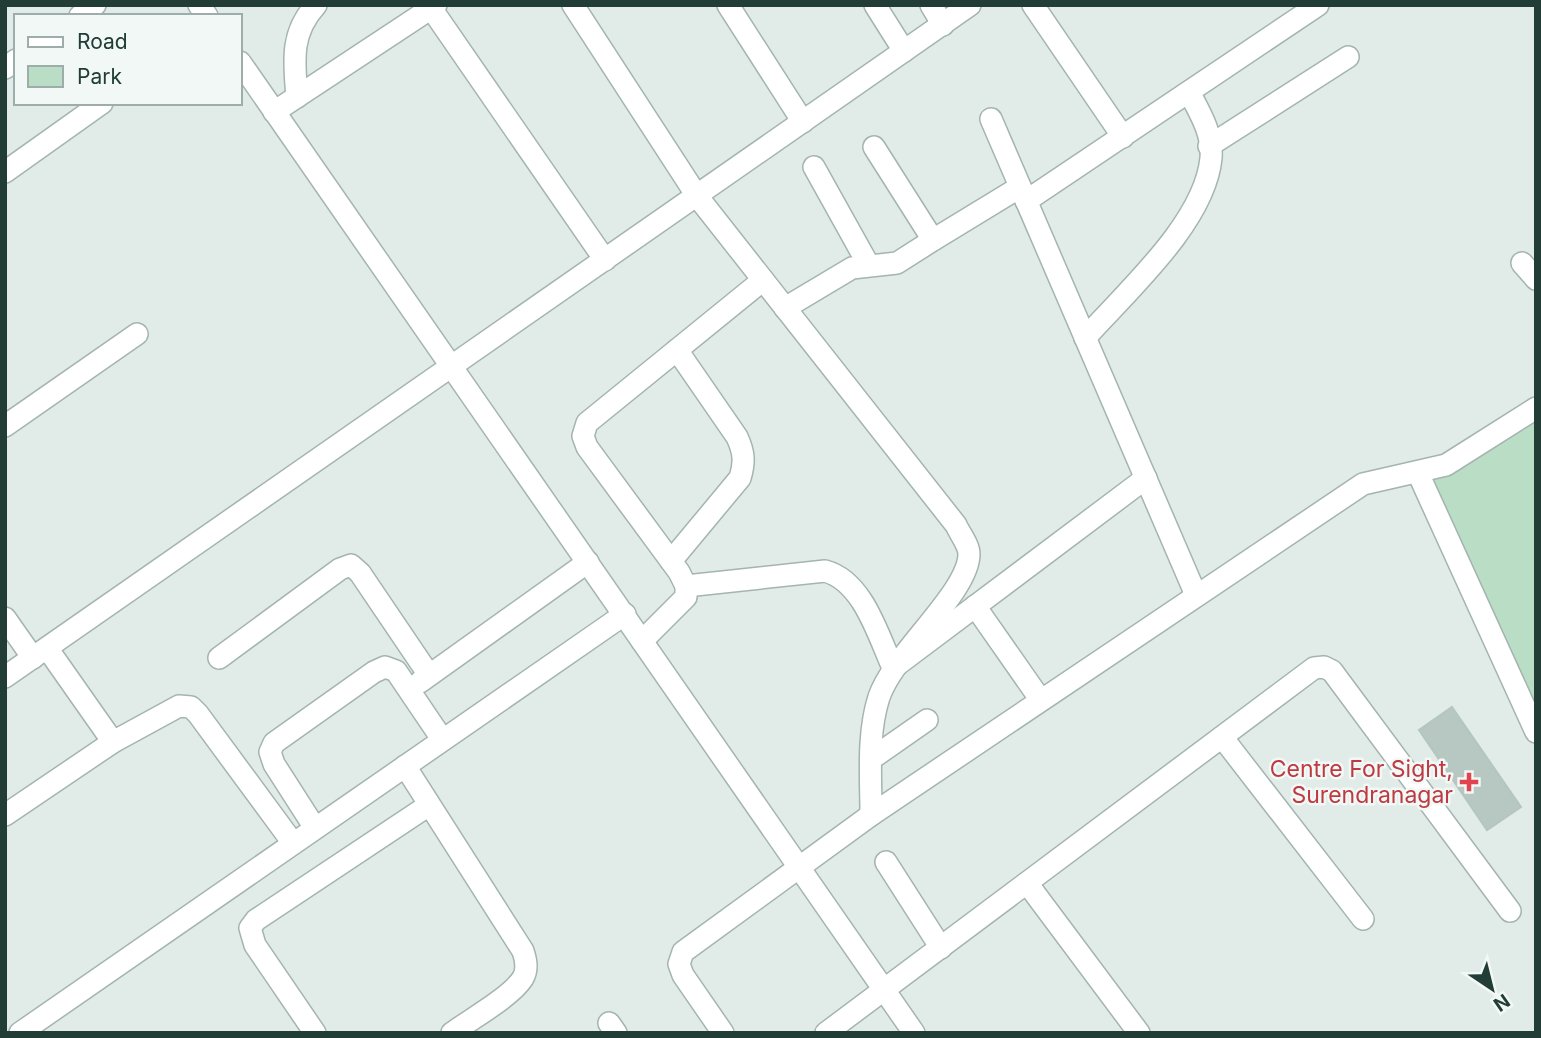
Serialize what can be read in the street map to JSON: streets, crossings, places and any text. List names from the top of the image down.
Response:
{
  "places": {
    "health": ["Centre For Sight, Surendranagar"]
  },
  "legend": ["Road", "Park"],
  "north": "bottom right"
}
